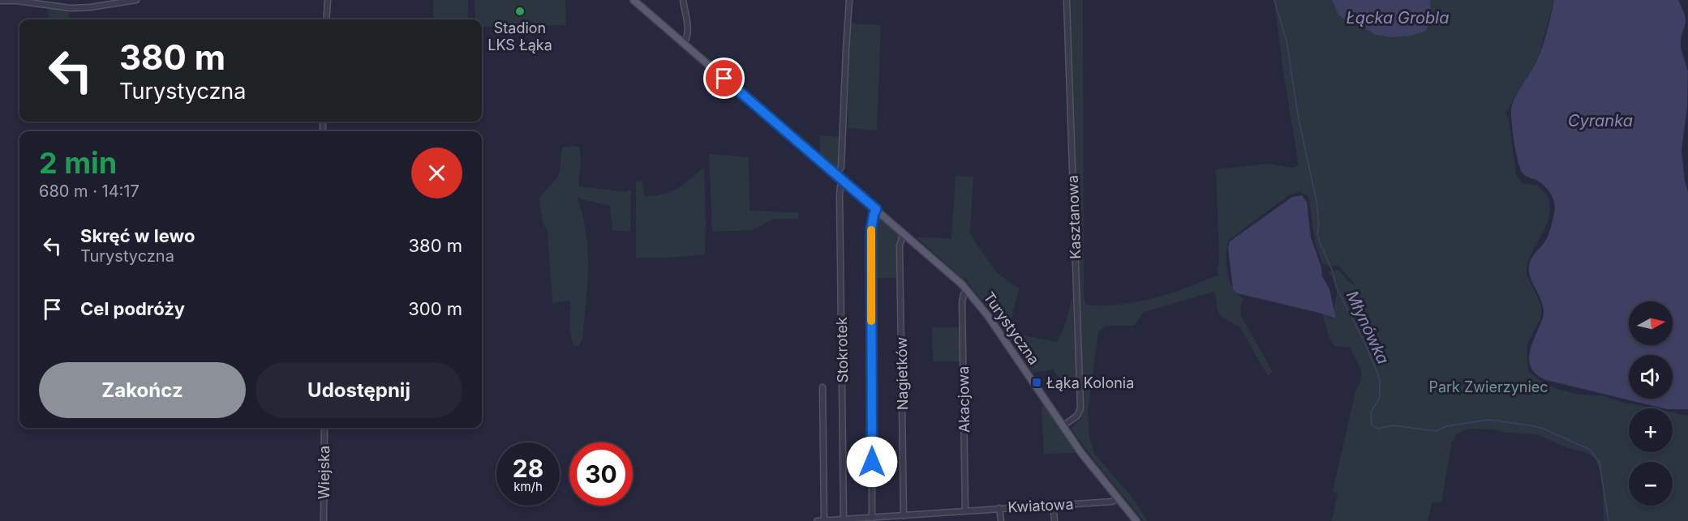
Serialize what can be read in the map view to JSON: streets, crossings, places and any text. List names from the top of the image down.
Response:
{
  "streets": {
    "main road": ["Turystyczna"],
    "street": [
      "Kasztanowa",
      "Stokrotek",
      "Nagietków",
      "Akacjowa",
      "Wiejska",
      "Kwiatowa"
    ]
  },
  "crossings": [
    ["Kasztanowa", "Turystyczna"],
    ["Turystyczna", "Stokrotek"],
    ["Turystyczna", "Nagietków"],
    ["Turystyczna", "Akacjowa"],
    ["Turystyczna", "Kwiatowa"],
    ["Stokrotek", "Kwiatowa"],
    ["Nagietków", "Kwiatowa"],
    ["Akacjowa", "Kwiatowa"]
  ],
  "water": ["Łącka Grobla", "Cyranka", "Młynówka"],
  "parks": ["Park Zwierzyniec"],
  "places": {
    "other": ["Stadion LKS Łąka"],
    "transit": ["Łąka Kolonia"]
  },
  "north": "right",
  "page": {
    "turn": ["380 m", "Turystyczna"],
    "heading": ["2 min", "680 m · 14:17"],
    "list": [
      {
        "name": "Skręć w lewo",
        "note": "Turystyczna",
        "value": "380 m"
      },
      {
        "name": "Cel podróży",
        "value": "300 m"
      }
    ],
    "map_buttons": ["+", "−"],
    "buttons": ["Zakończ", "Udostępnij"],
    "speed": "28 km/h",
    "limit": "30"
  }
}
